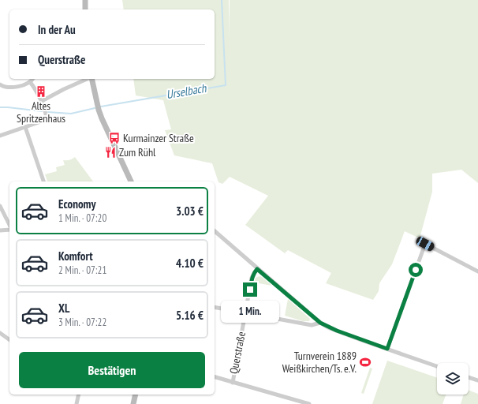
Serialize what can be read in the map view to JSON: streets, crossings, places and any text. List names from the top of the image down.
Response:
{
  "streets": {
    "street": ["Querstraße"]
  },
  "water": ["Urselbach"],
  "places": {
    "building": ["Altes Spritzenhaus"],
    "bus stop": ["Kurmainzer Straße"],
    "restaurant": ["Zum Rühl"],
    "sports": ["Turnverein 1889 Weißkirchen/Ts. e.V."]
  },
  "page": {
    "banner": ["In der Au", "Querstraße"],
    "list": [
      {
        "name": "Economy",
        "note": "1 Min. · 07:20",
        "value": "3.03 €"
      },
      {
        "name": "Komfort",
        "note": "2 Min. · 07:21",
        "value": "4.10 €"
      },
      {
        "name": "XL",
        "note": "3 Min. · 07:22",
        "value": "5.16 €"
      }
    ],
    "bubble": "1 Min.",
    "buttons": "Bestätigen"
  }
}
